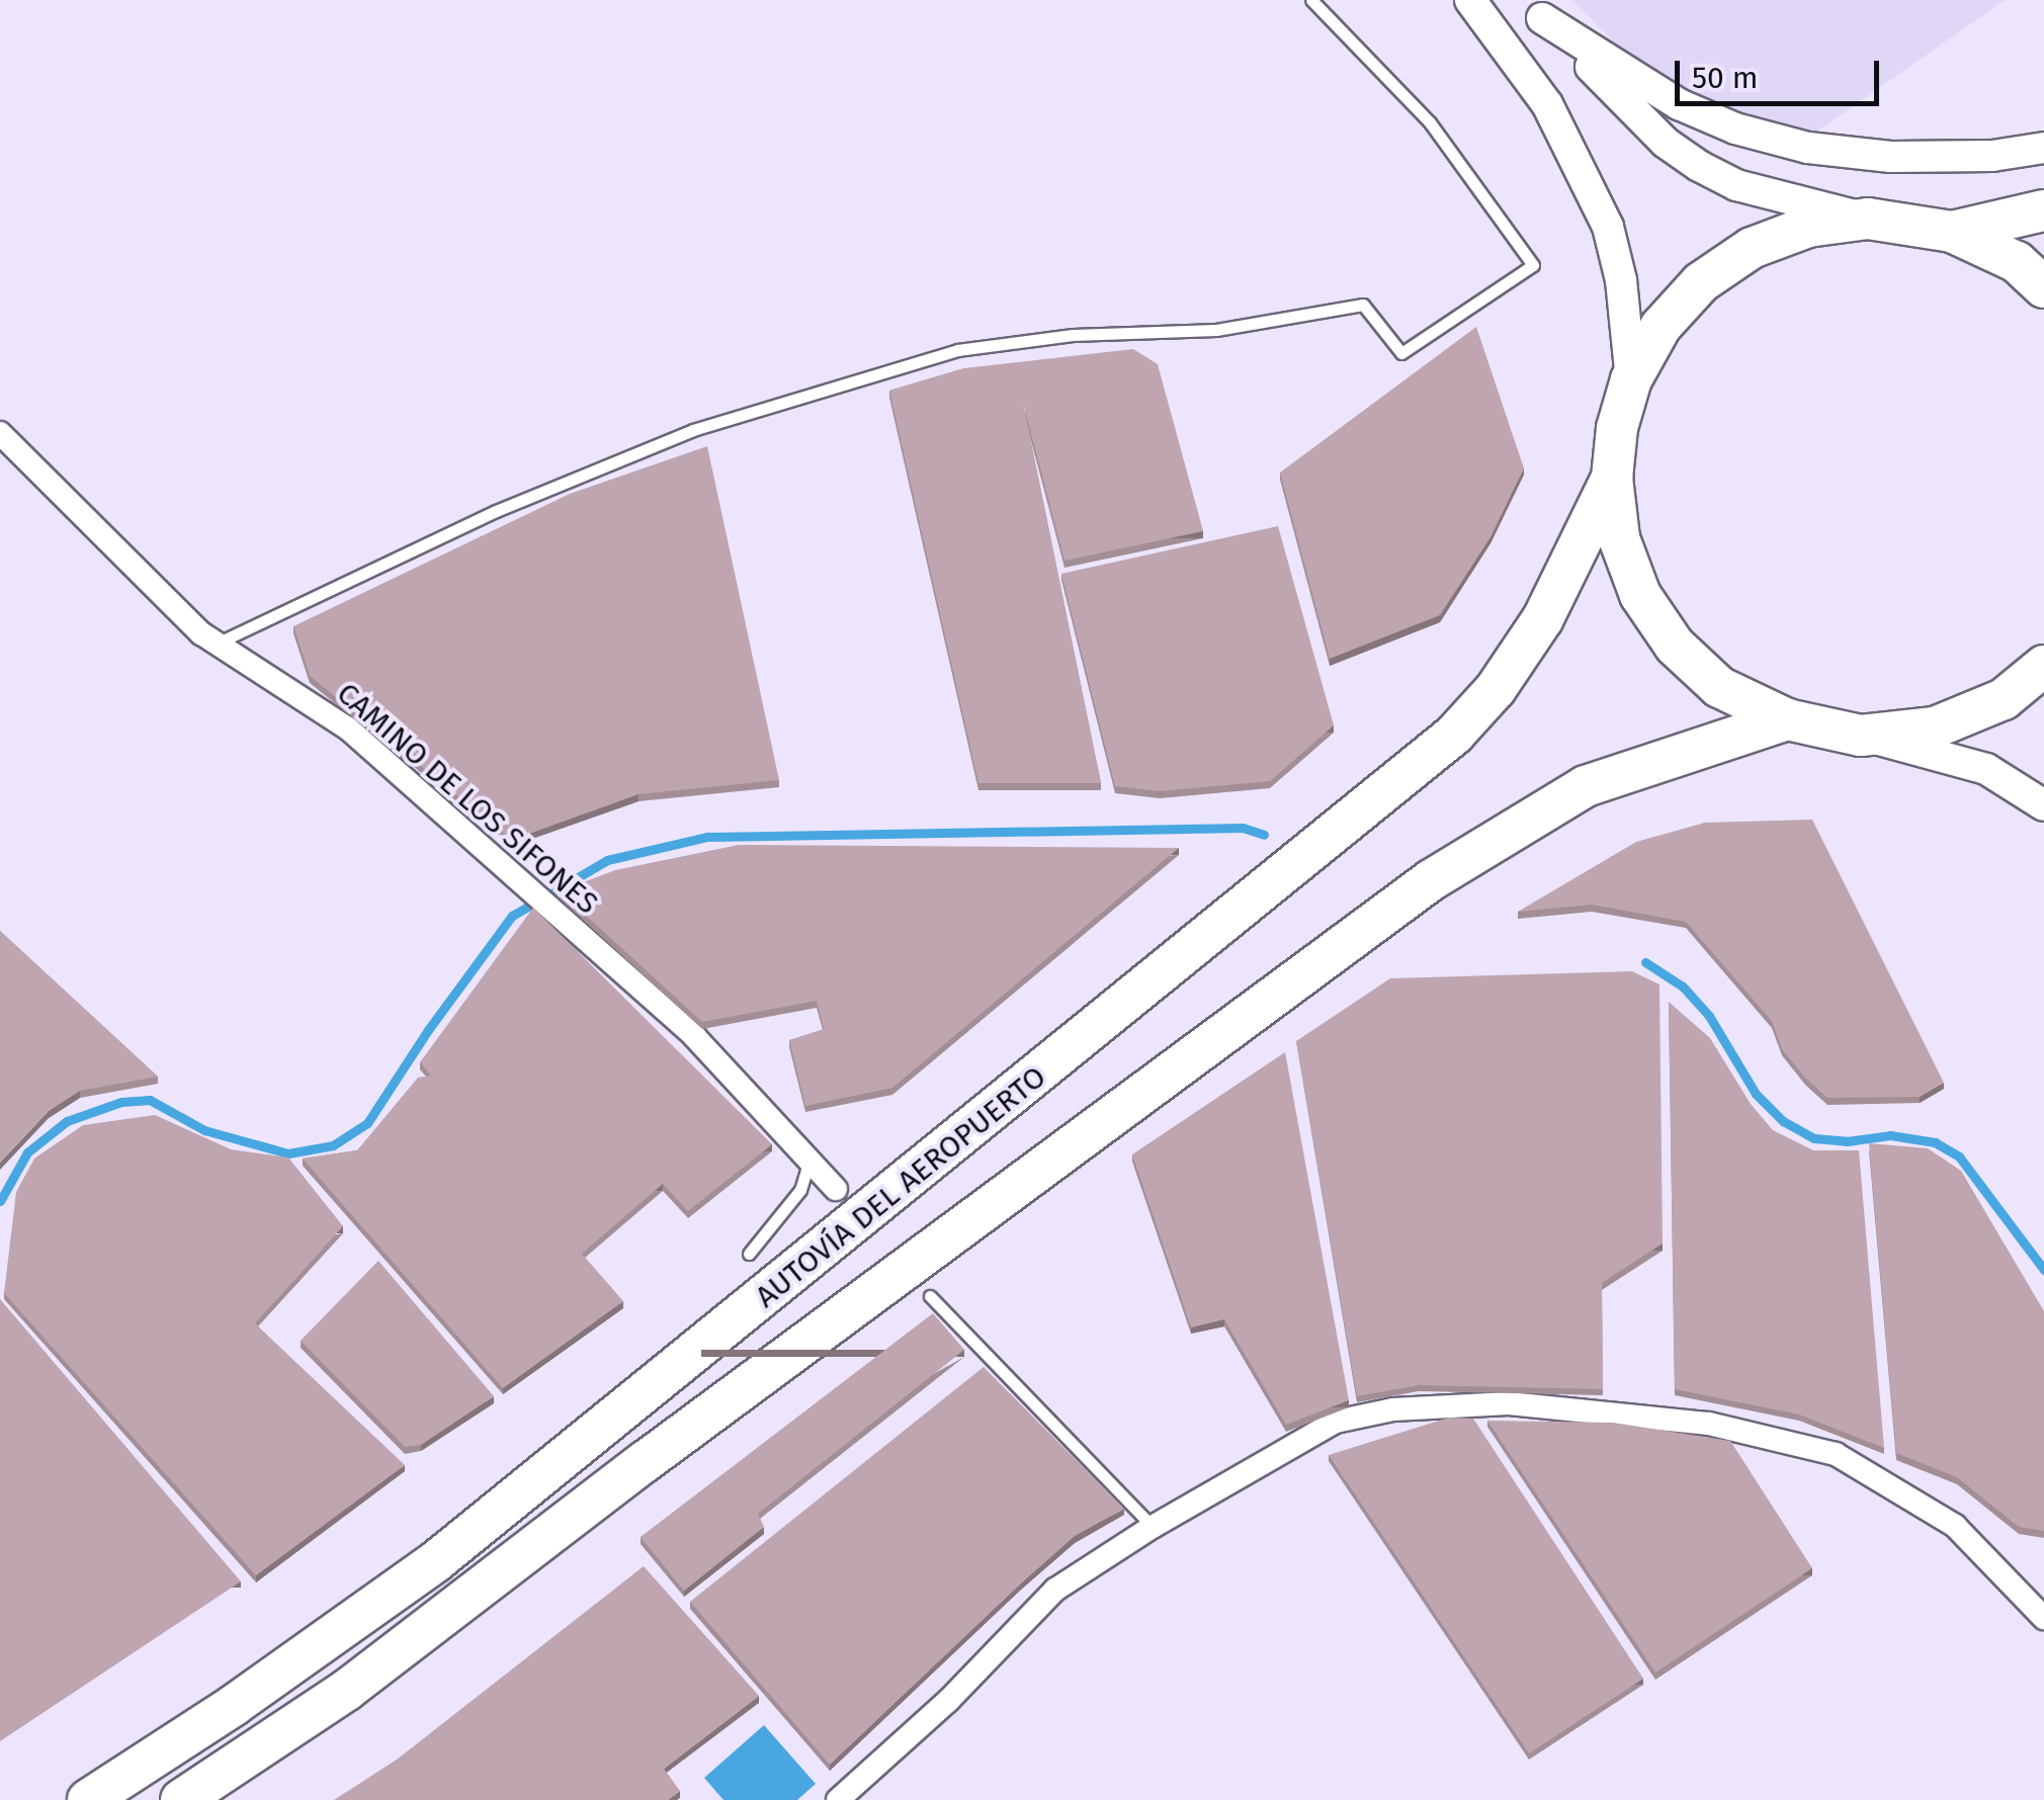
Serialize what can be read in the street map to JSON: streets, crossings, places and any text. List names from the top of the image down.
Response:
{
  "streets": {
    "highway": ["AUTOVÍA DEL AEROPUERTO"],
    "street": ["CAMINO DE LOS SIFONES"]
  },
  "scale_bar": "50 m"
}
